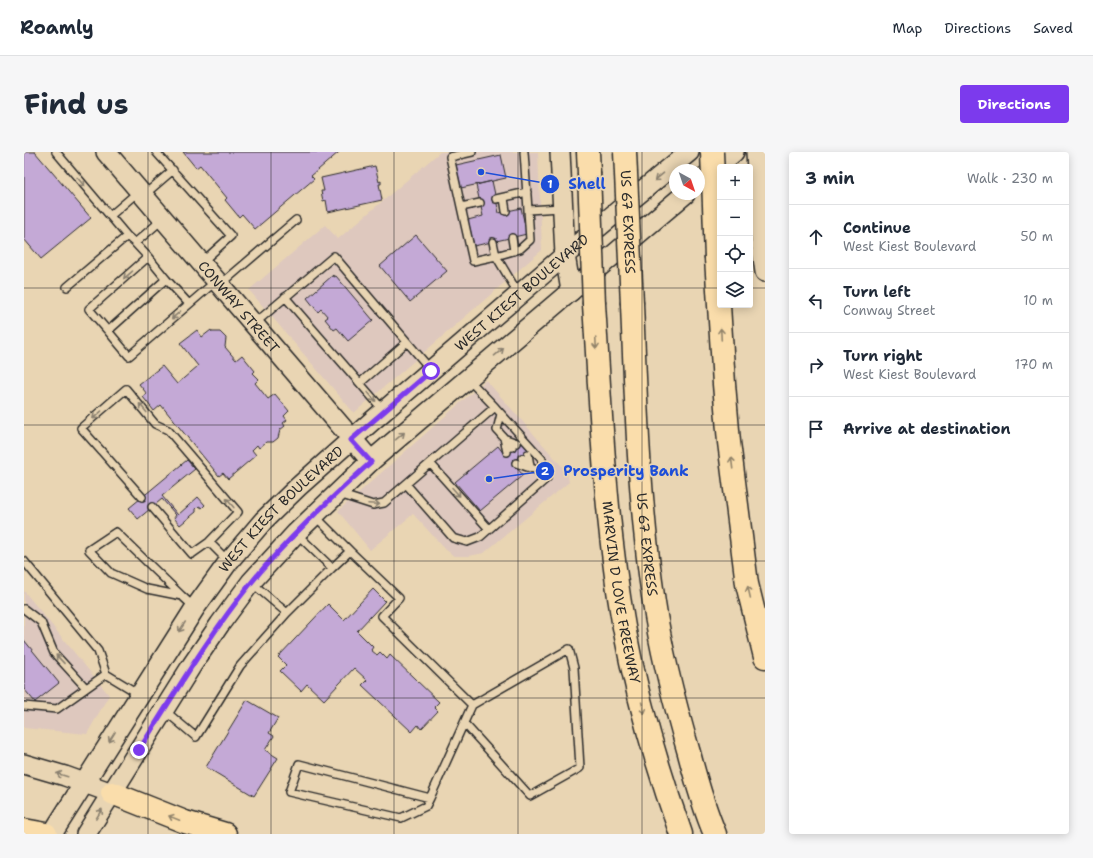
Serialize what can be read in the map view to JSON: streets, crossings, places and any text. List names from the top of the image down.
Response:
{
  "streets": {
    "highway": ["US 67 EXPRESS", "MARVIN D LOVE FREEWAY"],
    "main road": ["WEST KIEST BOULEVARD", "CONWAY STREET"]
  },
  "crossings": [
    ["WEST KIEST BOULEVARD", "CONWAY STREET"]
  ],
  "places": ["Shell", "Prosperity Bank"],
  "north": "bottom right",
  "page": {
    "header": "Roamly",
    "nav": ["Map", "Directions", "Saved"],
    "title": "Find us",
    "buttons": "Directions",
    "heading": ["3 min", "Walk · 230 m"],
    "map_buttons": ["+", "−"],
    "list": [
      ["Continue", "West Kiest Boulevard", "50 m"],
      ["Turn left", "Conway Street", "10 m"],
      ["Turn right", "West Kiest Boulevard", "170 m"],
      "Arrive at destination"
    ]
  }
}
